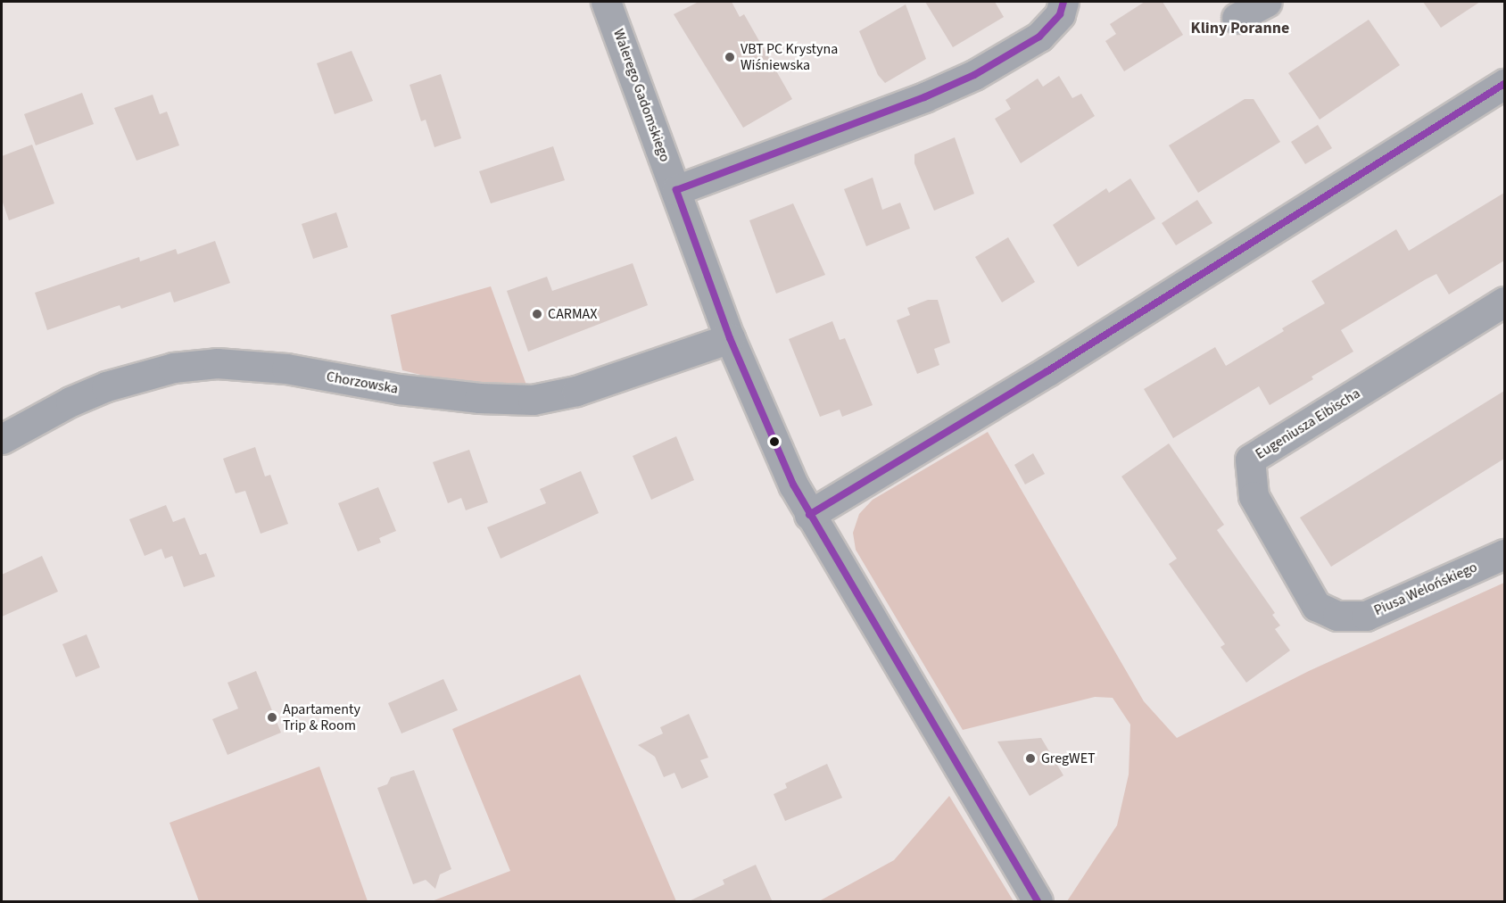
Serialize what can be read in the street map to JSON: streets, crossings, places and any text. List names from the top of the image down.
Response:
{
  "streets": {
    "street": [
      "Walerego Gadomskiego",
      "Chorzowska",
      "Eugeniusza Eibischa",
      "Piusa Welońskiego"
    ]
  },
  "crossings": [
    ["Walerego Gadomskiego", "Chorzowska"],
    ["Eugeniusza Eibischa", "Piusa Welońskiego"]
  ],
  "districts": ["Kliny Poranne"],
  "places": [
    "VBT PC Krystyna Wiśniewska",
    "CARMAX",
    "Apartamenty Trip & Room",
    "GregWET"
  ]
}
